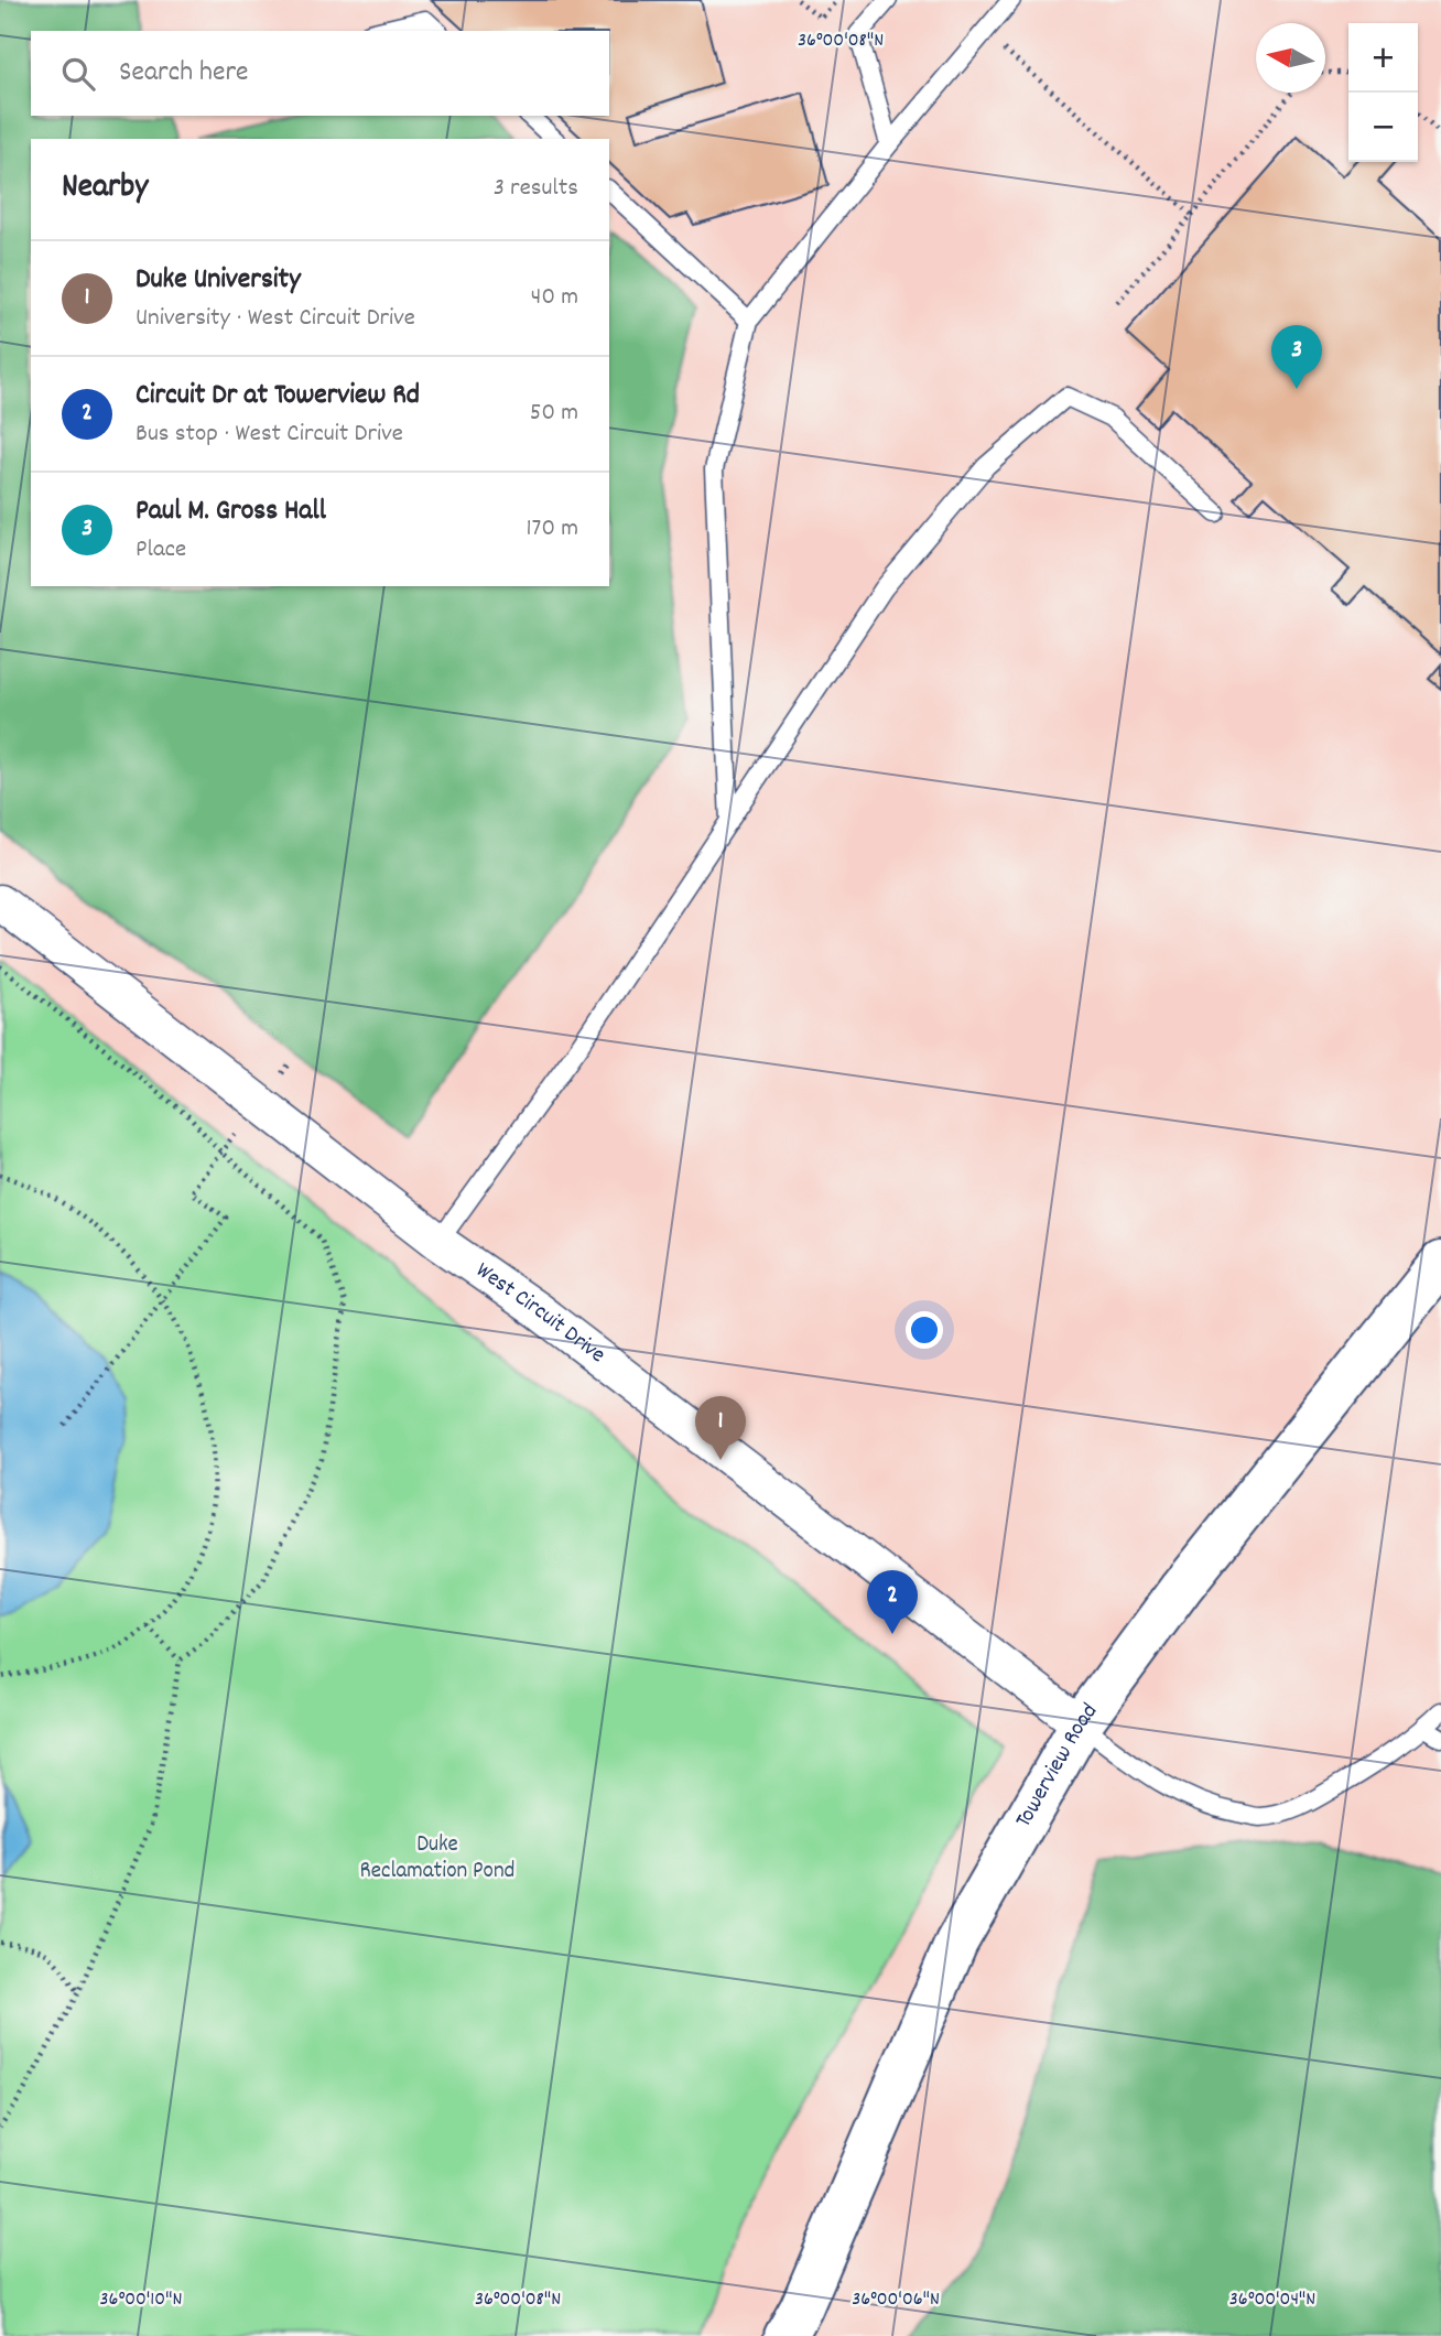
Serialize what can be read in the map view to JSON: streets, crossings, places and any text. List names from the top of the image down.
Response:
{
  "streets": {
    "street": ["West Circuit Drive", "Towerview Road"]
  },
  "crossings": [
    ["West Circuit Drive", "Towerview Road"]
  ],
  "parks": ["Duke Reclamation Pond"],
  "north": "left",
  "page": {
    "map_buttons": ["+", "−"],
    "search": "Search here",
    "heading": ["Nearby", "3 results"],
    "list": [
      {
        "mark": "1",
        "name": "Duke University",
        "note": "University · West Circuit Drive",
        "value": "40 m"
      },
      {
        "mark": "2",
        "name": "Circuit Dr at Towerview Rd",
        "note": "Bus stop · West Circuit Drive",
        "value": "50 m"
      },
      {
        "mark": "3",
        "name": "Paul M. Gross Hall",
        "note": "Place",
        "value": "170 m"
      }
    ],
    "pins": ["3", "1", "2"]
  },
  "coordinates": [
    "36°00'08\"N",
    "36°00'10\"N",
    "36°00'06\"N",
    "36°00'04\"N"
  ]
}
